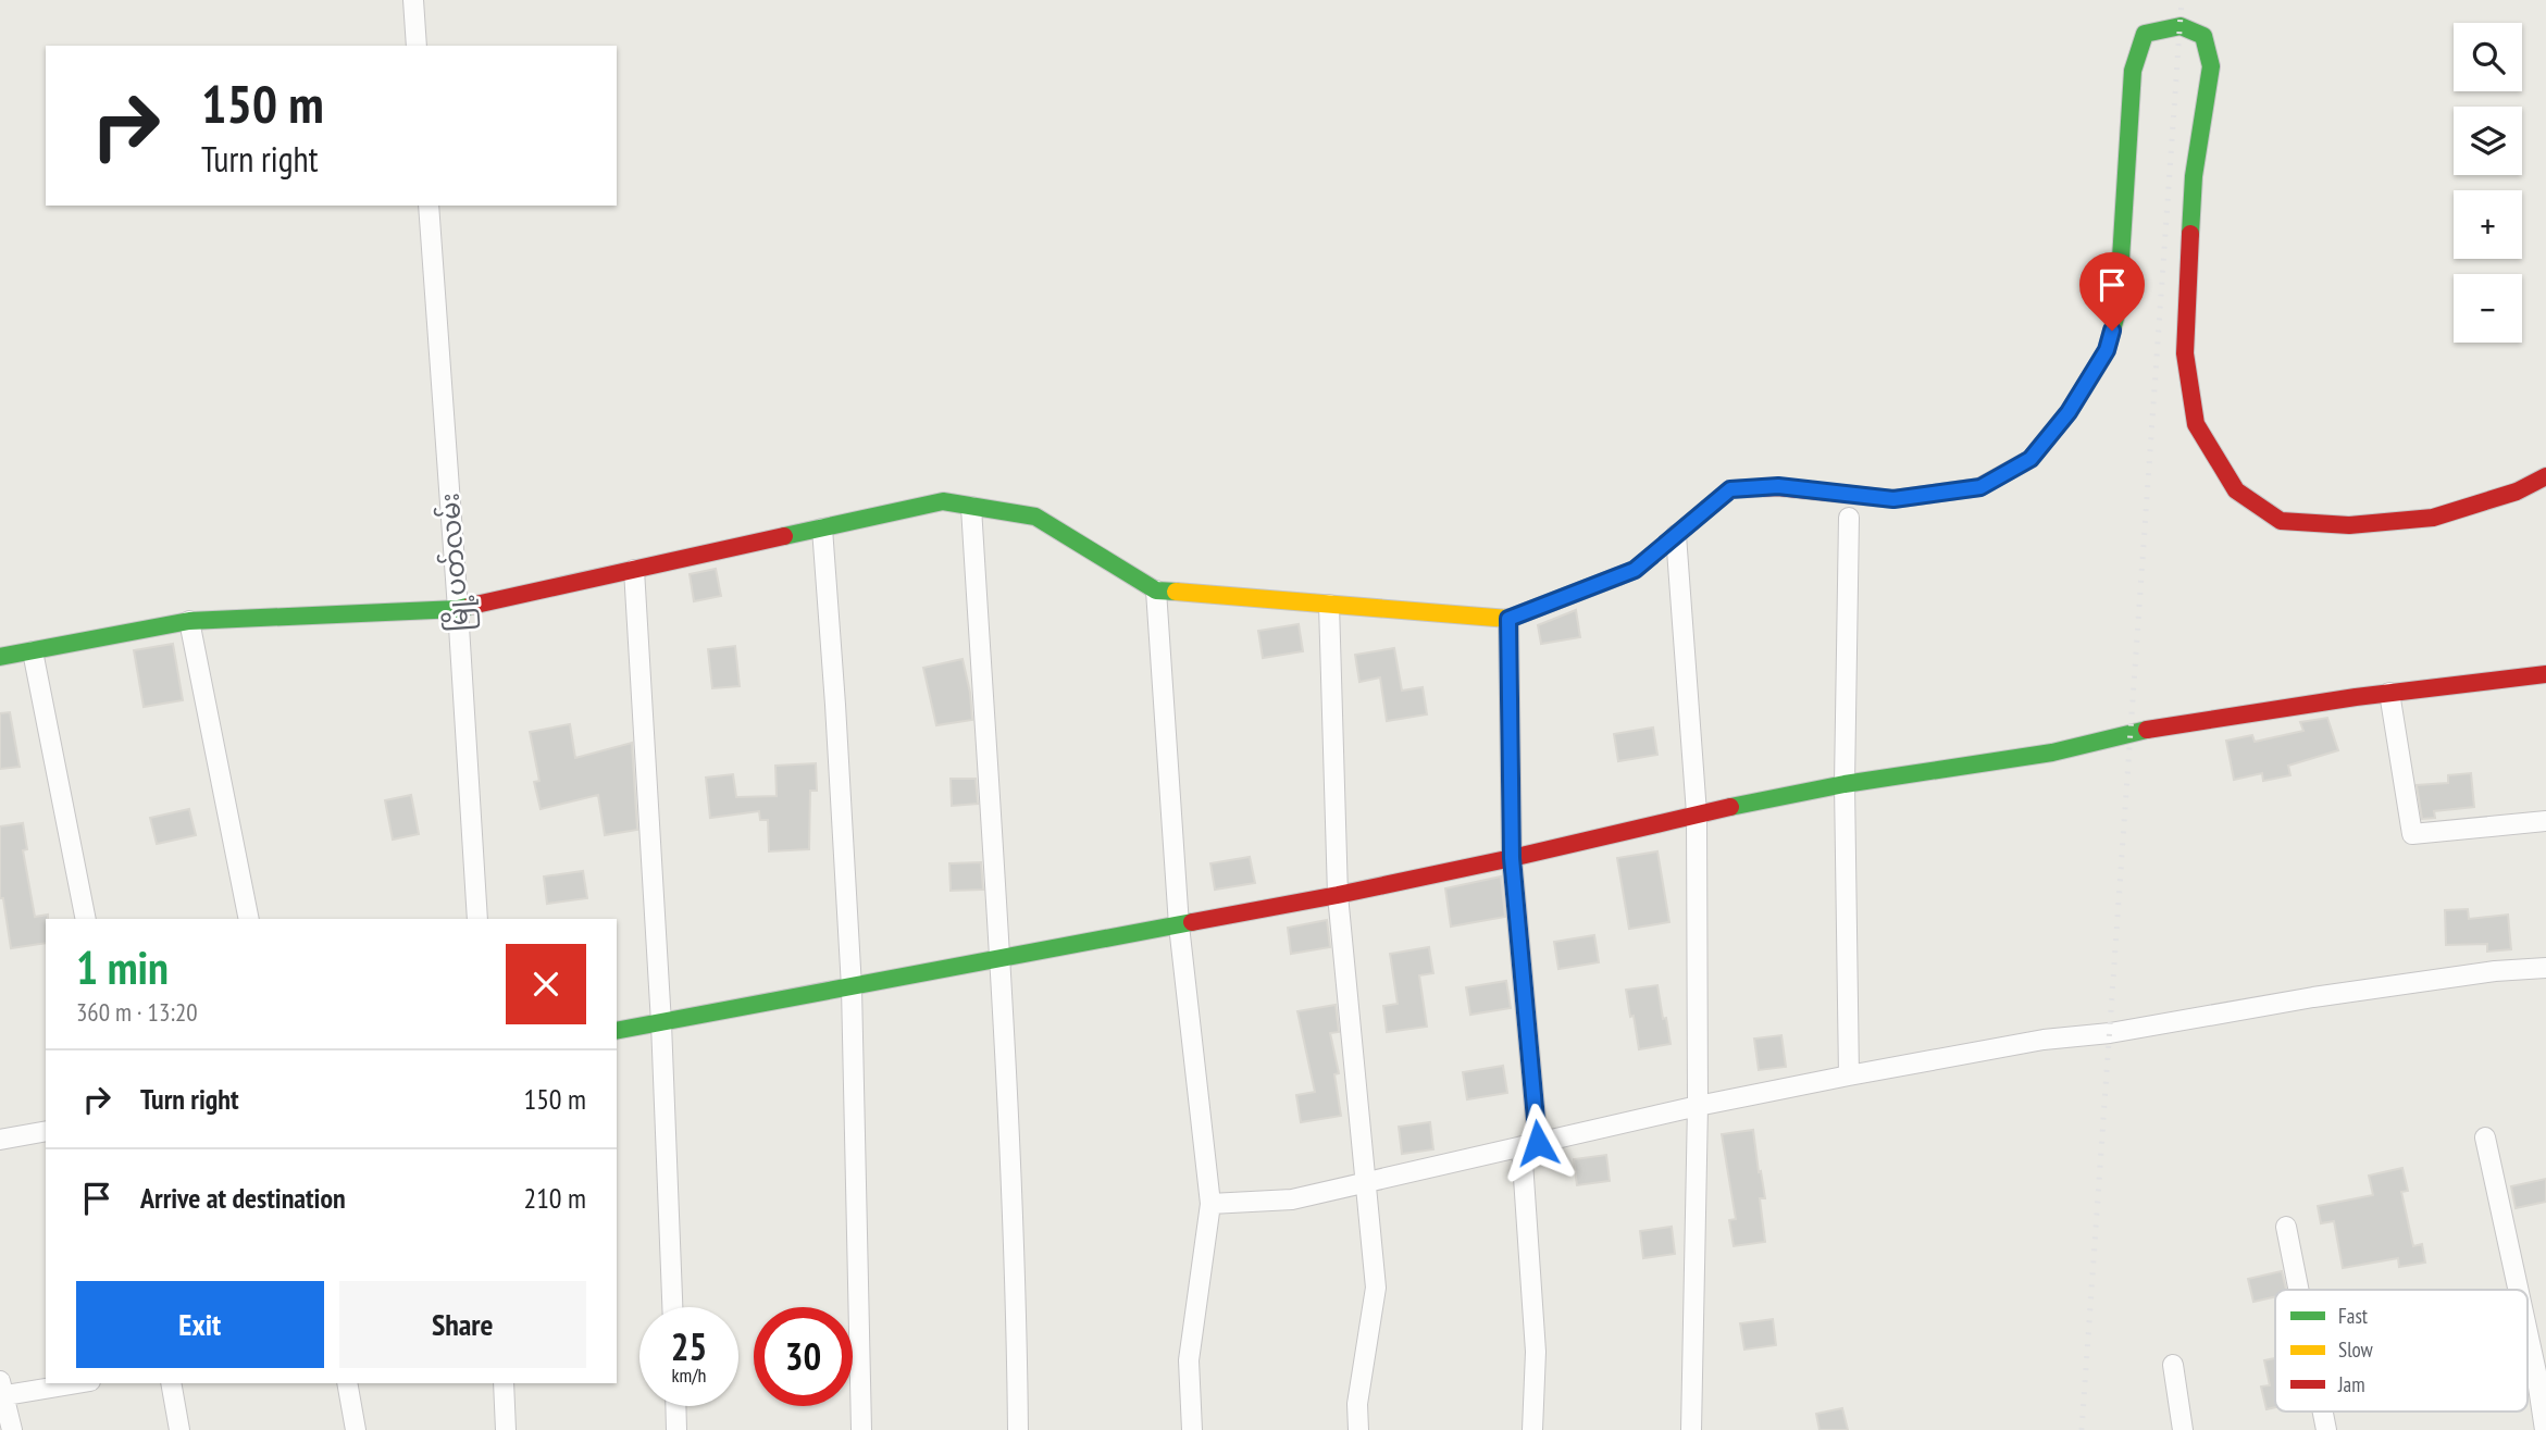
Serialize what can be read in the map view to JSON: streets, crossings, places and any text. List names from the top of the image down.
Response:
{
  "streets": {
    "street": ["မြို့ပတ်လမ်း"]
  },
  "legend": ["Fast", "Slow", "Jam"],
  "page": {
    "map_buttons": ["+", "−"],
    "turn": ["150 m", "Turn right"],
    "heading": ["1 min", "360 m · 13:20"],
    "list": [
      {
        "name": "Turn right",
        "value": "150 m"
      },
      {
        "name": "Arrive at destination",
        "value": "210 m"
      }
    ],
    "buttons": ["Exit", "Share"],
    "speed": "25 km/h",
    "limit": "30"
  }
}
